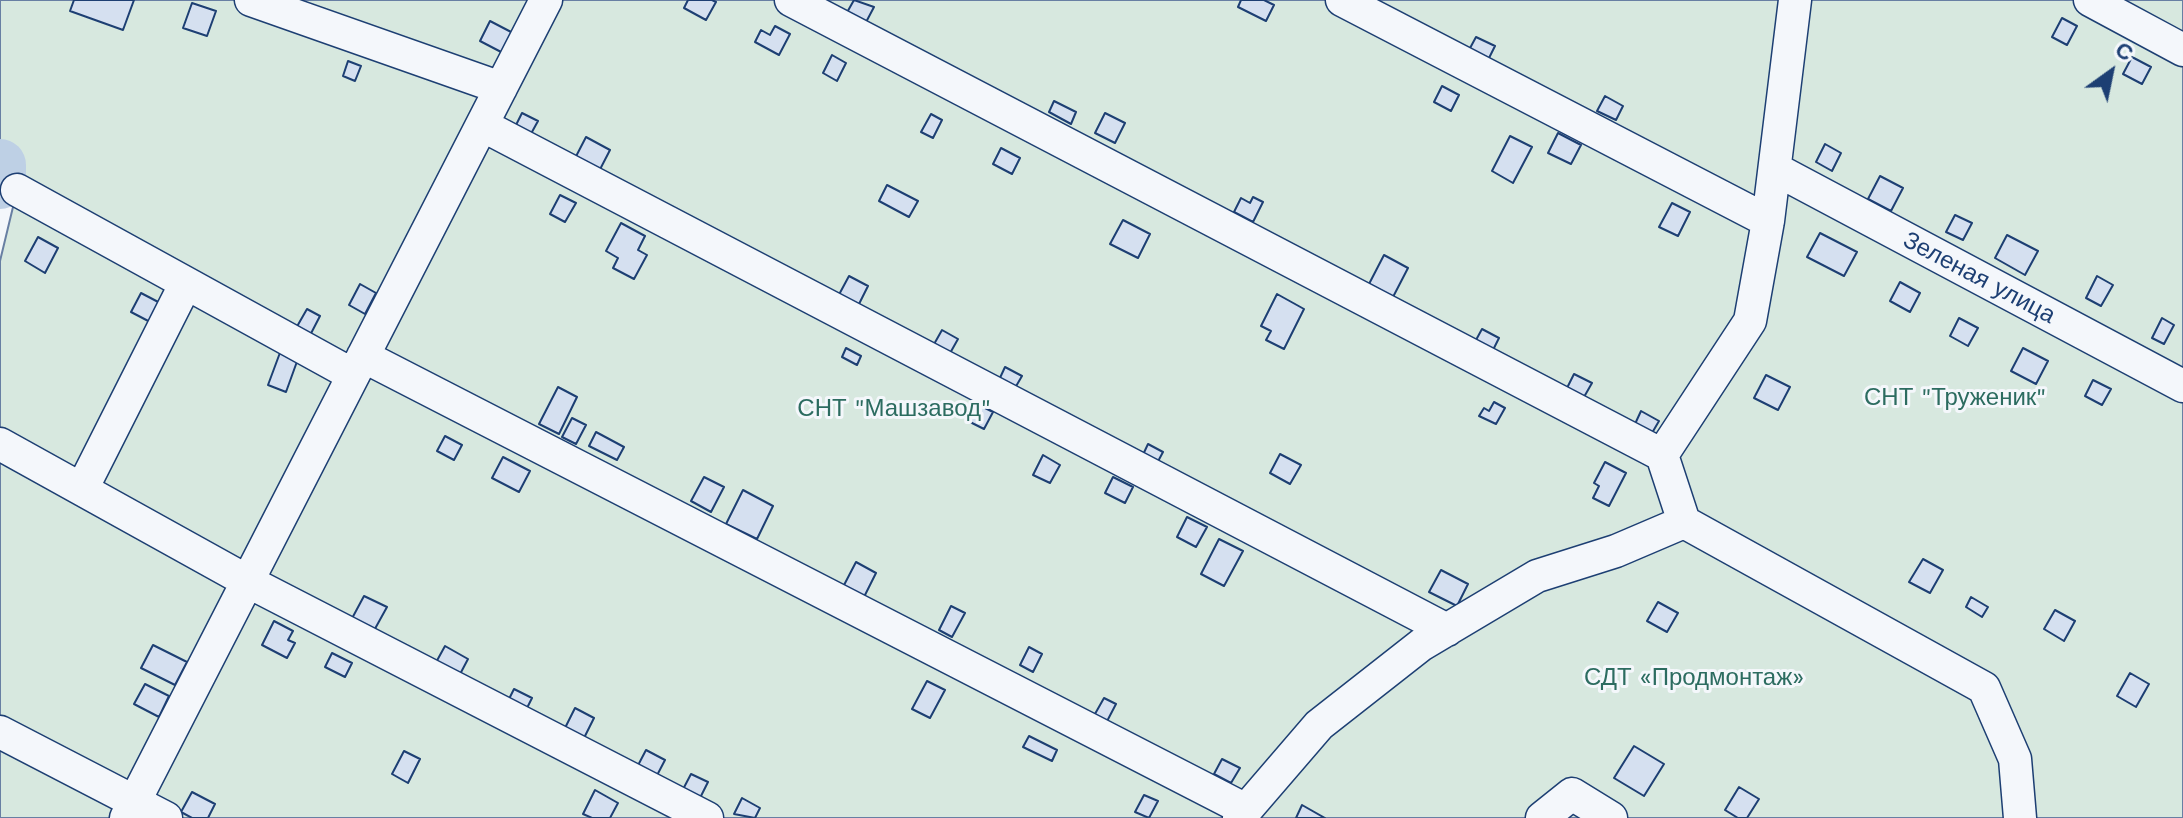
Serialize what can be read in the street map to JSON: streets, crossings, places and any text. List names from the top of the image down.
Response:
{
  "streets": {
    "street": ["Зеленая улица"]
  },
  "parks": ["СНТ \"Труженик\"", "СНТ \"Машзавод\"", "СДТ «Продмонтаж»"],
  "north": "top right"
}
